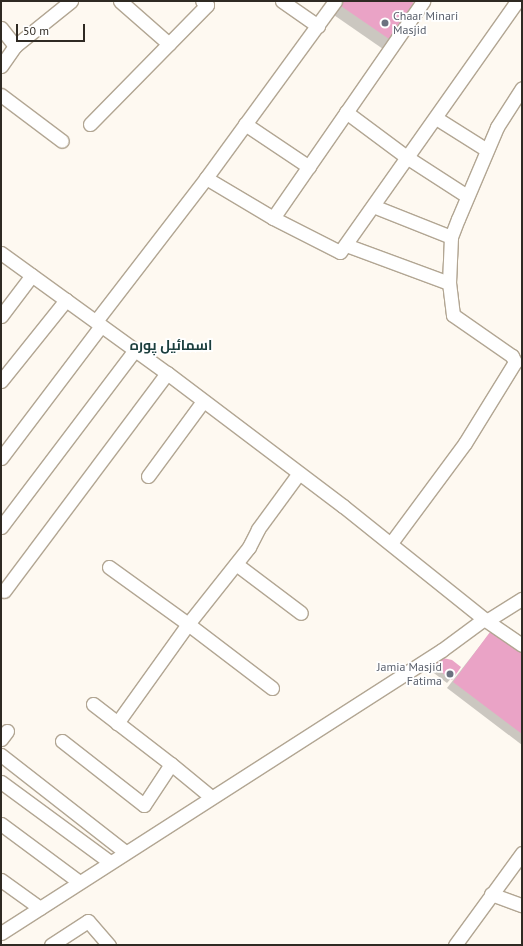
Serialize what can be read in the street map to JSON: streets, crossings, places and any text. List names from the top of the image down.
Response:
{
  "districts": ["اسمائیل پورہ"],
  "places": ["Chaar Minari Masjid", "Jamia Masjid Fatima"],
  "scale_bar": "50 m"
}
